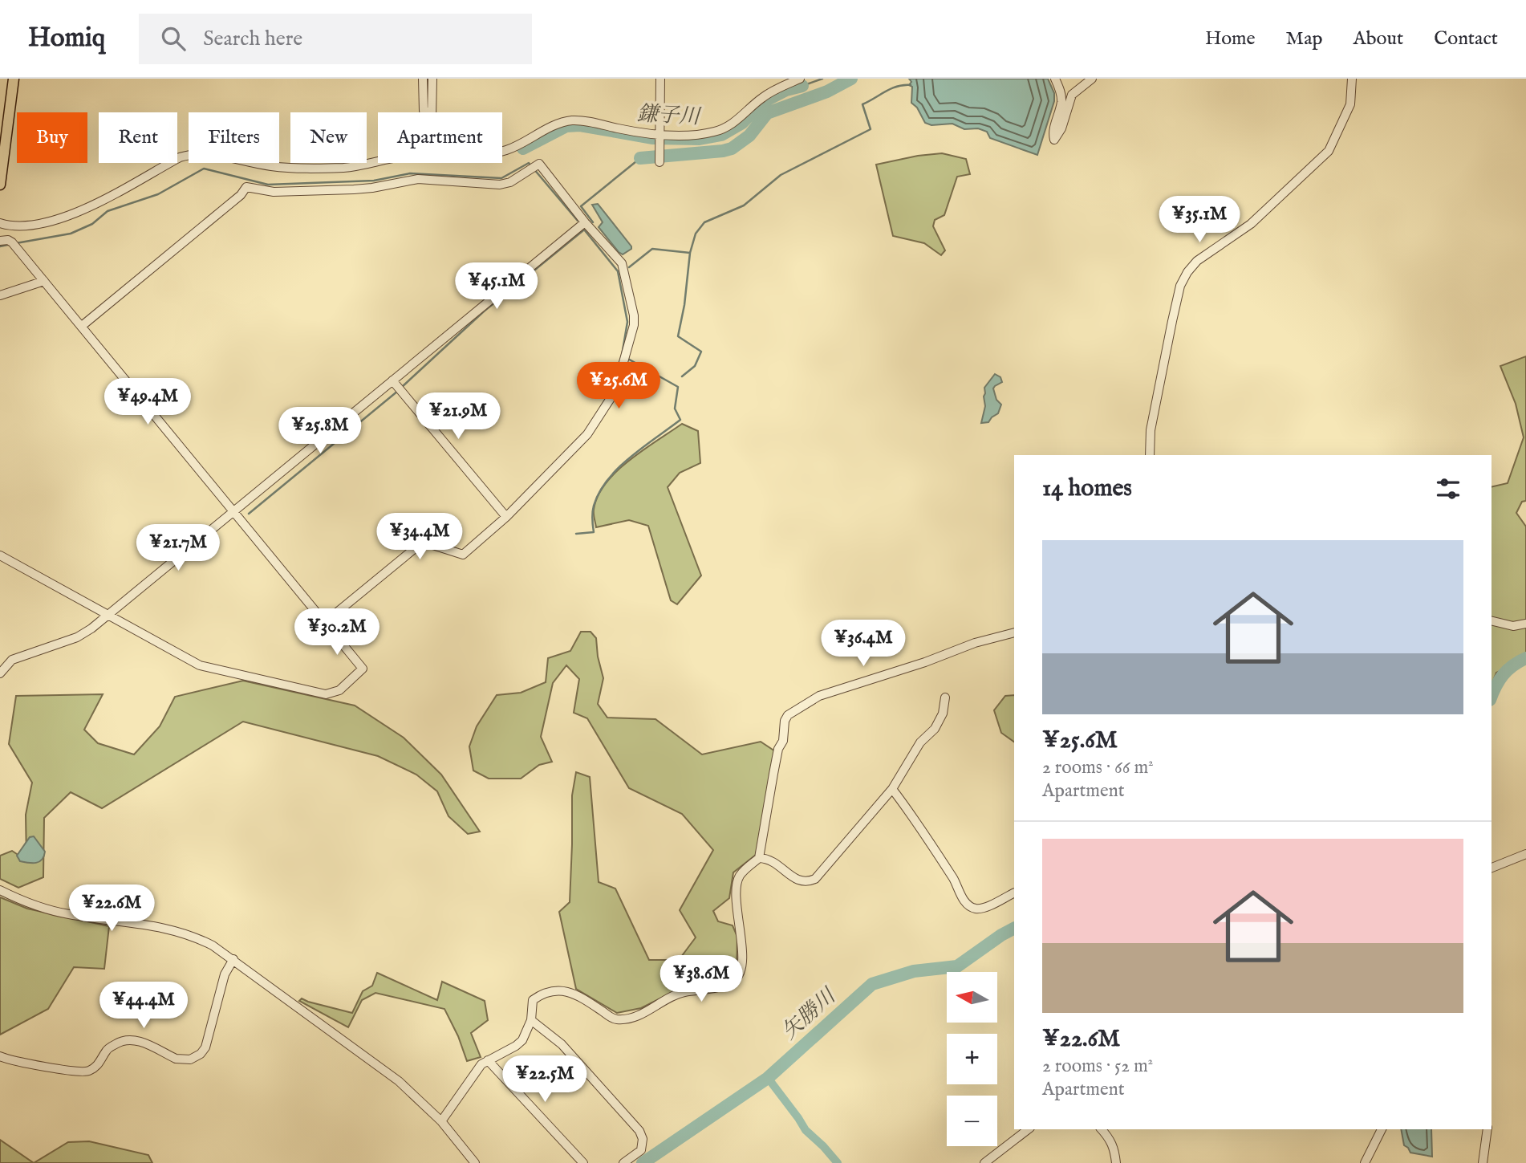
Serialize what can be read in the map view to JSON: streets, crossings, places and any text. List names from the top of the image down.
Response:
{
  "water": ["鎌子川", "矢勝川"],
  "north": "left",
  "page": {
    "header": "Homiq",
    "search": "Search here",
    "nav": [
      "Home",
      "Map",
      "About",
      "Contact"
    ],
    "chip": [
      "Buy",
      "Rent",
      "Filters",
      "New",
      "Apartment"
    ],
    "price": [
      "¥35.1M",
      "¥45.1M",
      "¥25.6M",
      "¥49.4M",
      "¥21.9M",
      "¥25.8M",
      "¥34.4M",
      "¥21.7M",
      "¥30.2M",
      "¥36.4M",
      "¥22.6M",
      "¥38.6M",
      "¥44.4M",
      "¥22.5M"
    ],
    "heading": "14 homes",
    "list": [
      {
        "name": "¥25.6M",
        "note": "2 rooms · 66 m² · Apartment"
      },
      {
        "name": "¥22.6M",
        "note": "2 rooms · 52 m² · Apartment"
      }
    ],
    "map_buttons": ["+", "−"]
  }
}
